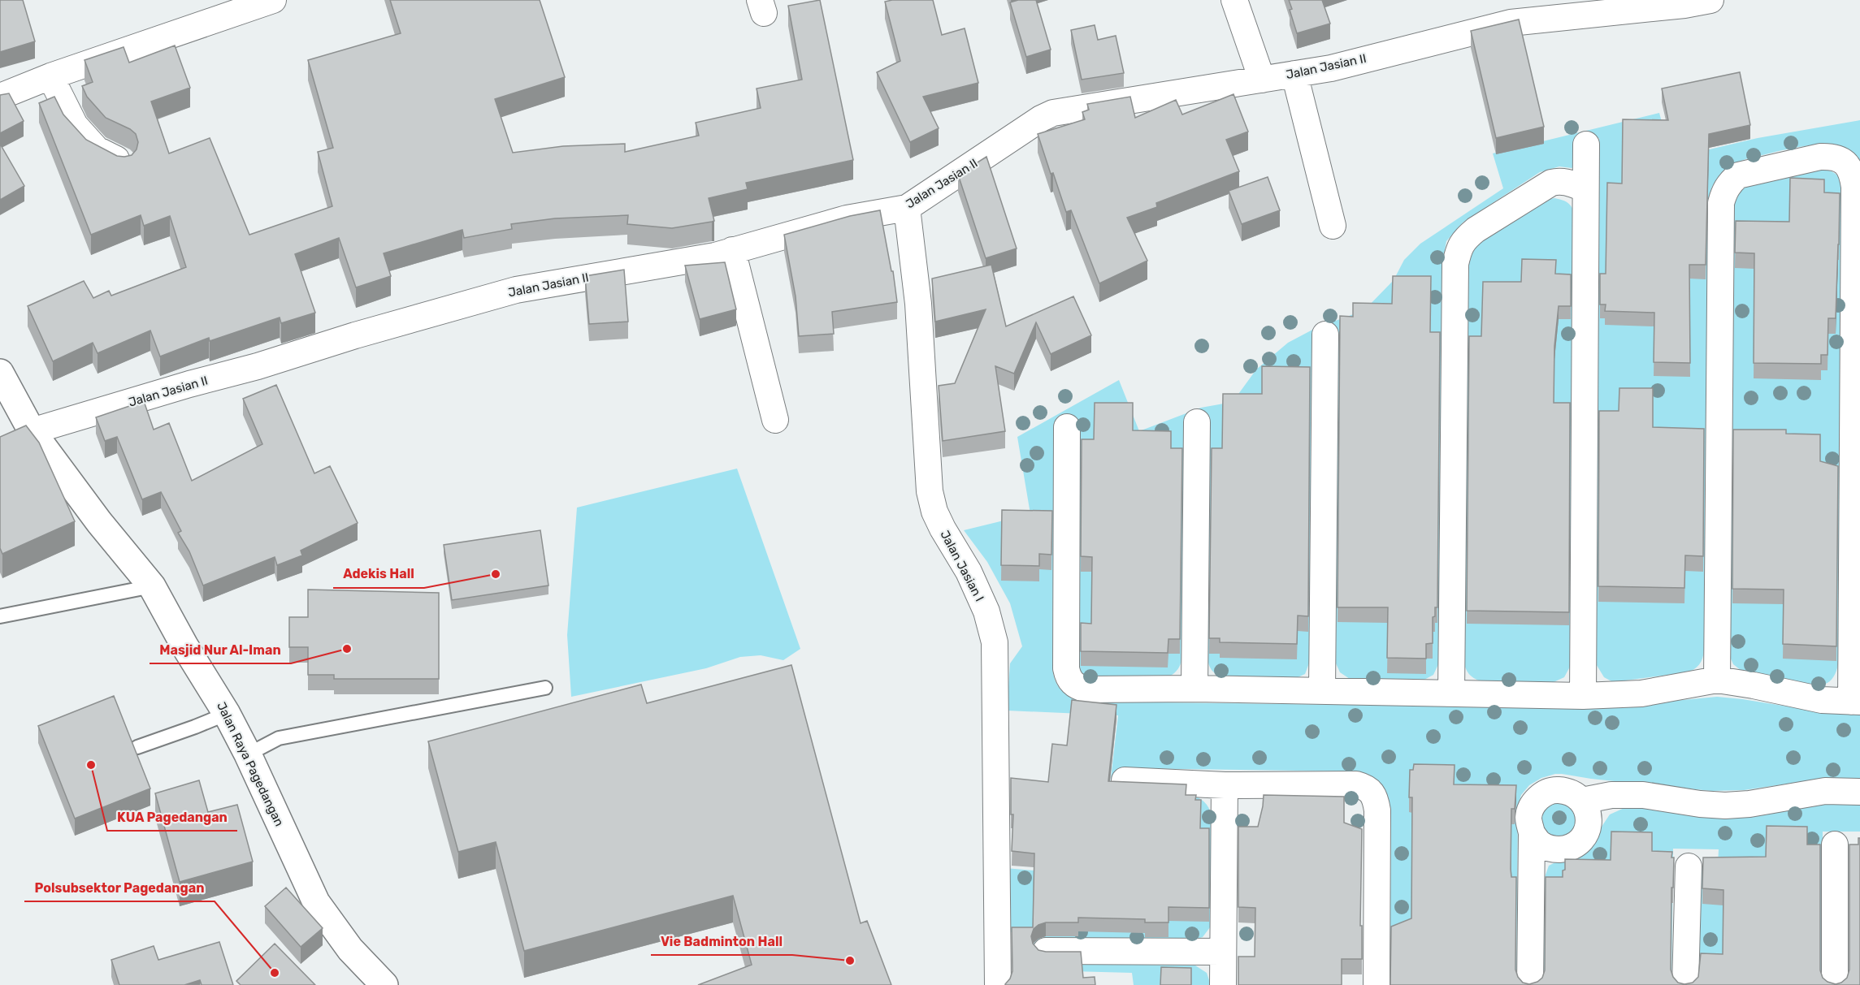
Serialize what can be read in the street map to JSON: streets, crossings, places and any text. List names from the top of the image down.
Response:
{
  "streets": {
    "street": ["Jalan Jasian II", "Jalan Jasian I", "Jalan Raya Pagedangan"]
  },
  "crossings": [
    ["Jalan Jasian II", "Jalan Jasian I"],
    ["Jalan Jasian II", "Jalan Raya Pagedangan"]
  ],
  "places": [
    "Adekis Hall",
    "Masjid Nur Al-Iman",
    "KUA Pagedangan",
    "Vie Badminton Hall",
    "Polsubsektor Pagedangan"
  ]
}
